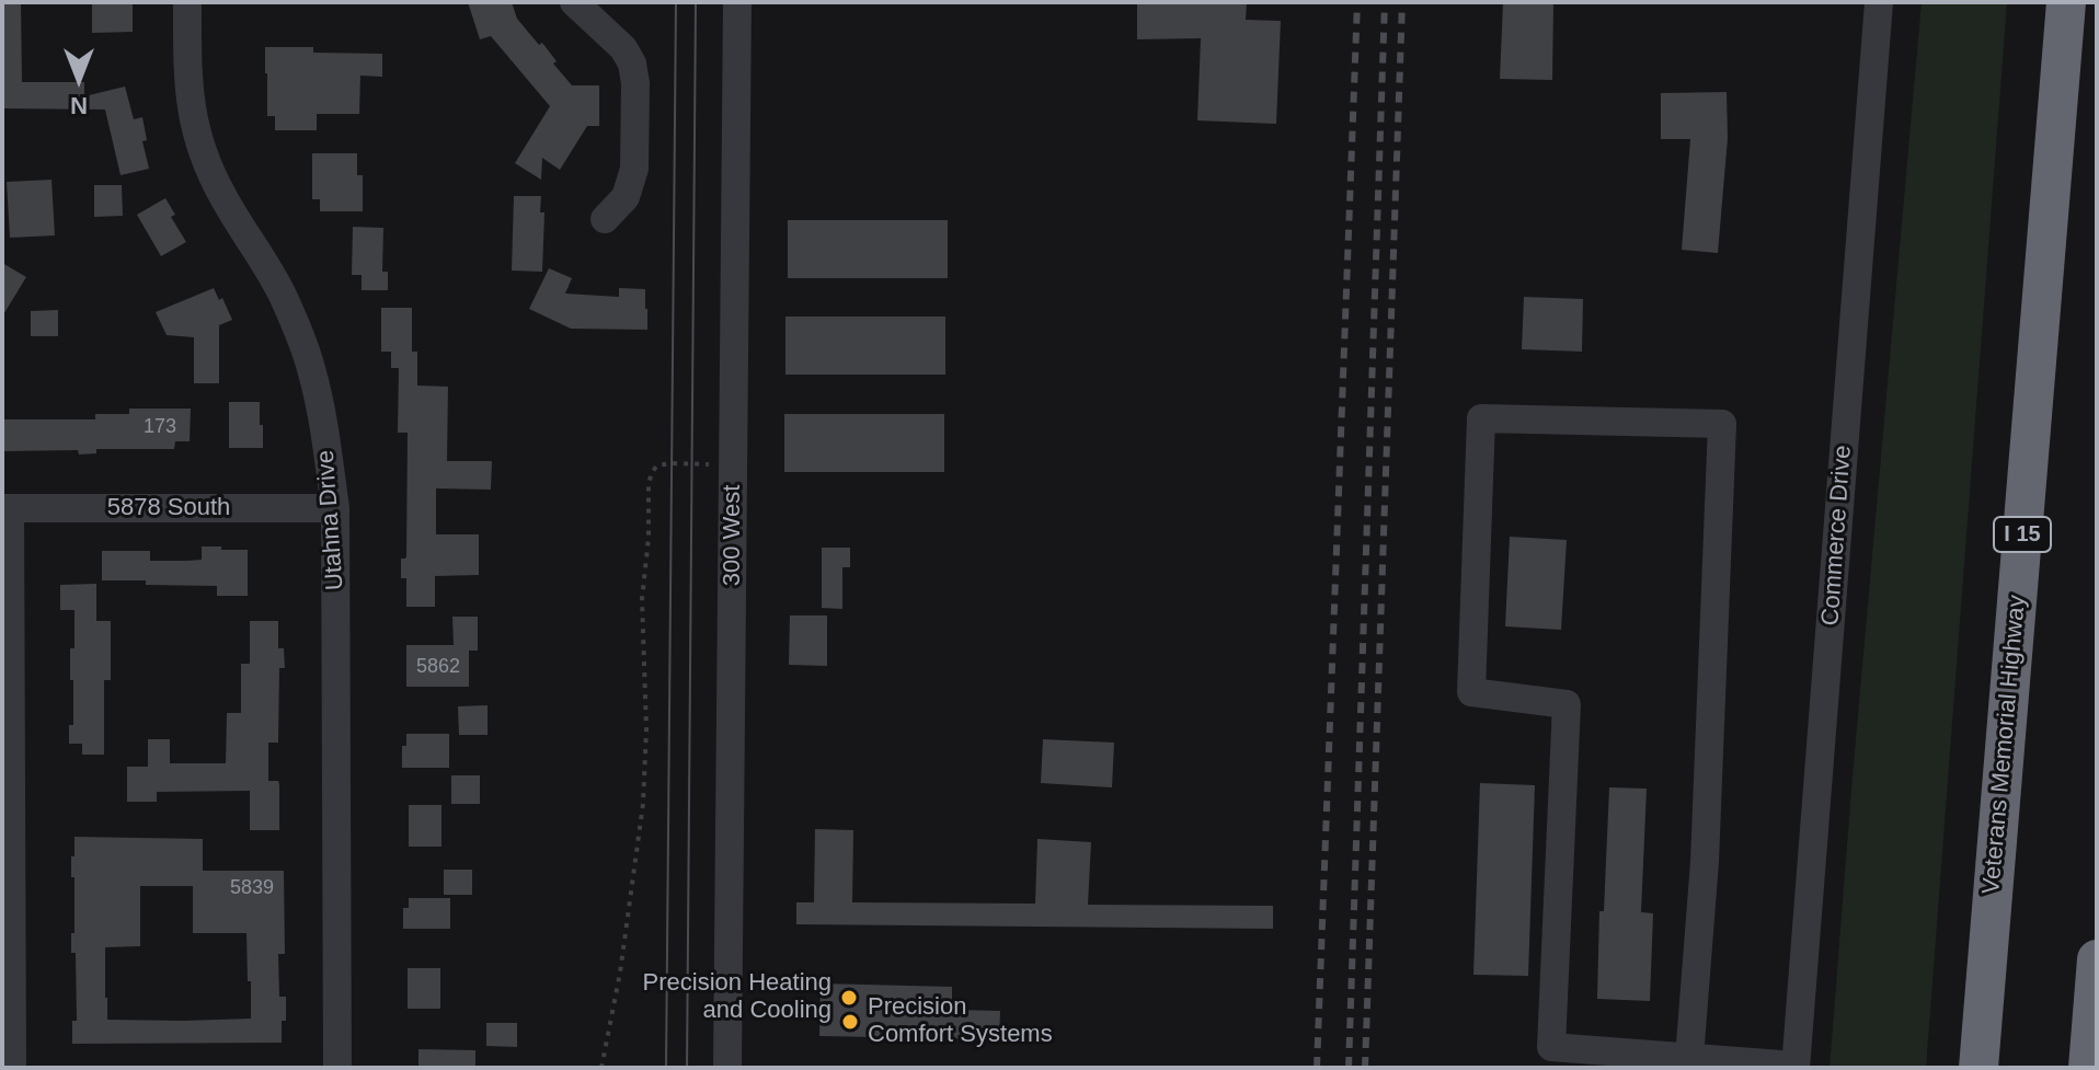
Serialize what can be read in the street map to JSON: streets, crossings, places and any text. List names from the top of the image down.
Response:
{
  "streets": {
    "highway": ["I 15", "Veterans Memorial Highway"],
    "street": [
      "5878 South",
      "Utahna Drive",
      "300 West",
      "Commerce Drive"
    ]
  },
  "crossings": [
    ["5878 South", "Utahna Drive"]
  ],
  "places": ["Precision Heating and Cooling", "Precision Comfort Systems"],
  "house_numbers": ["173", "5862", "5839"],
  "north": "bottom"
}
